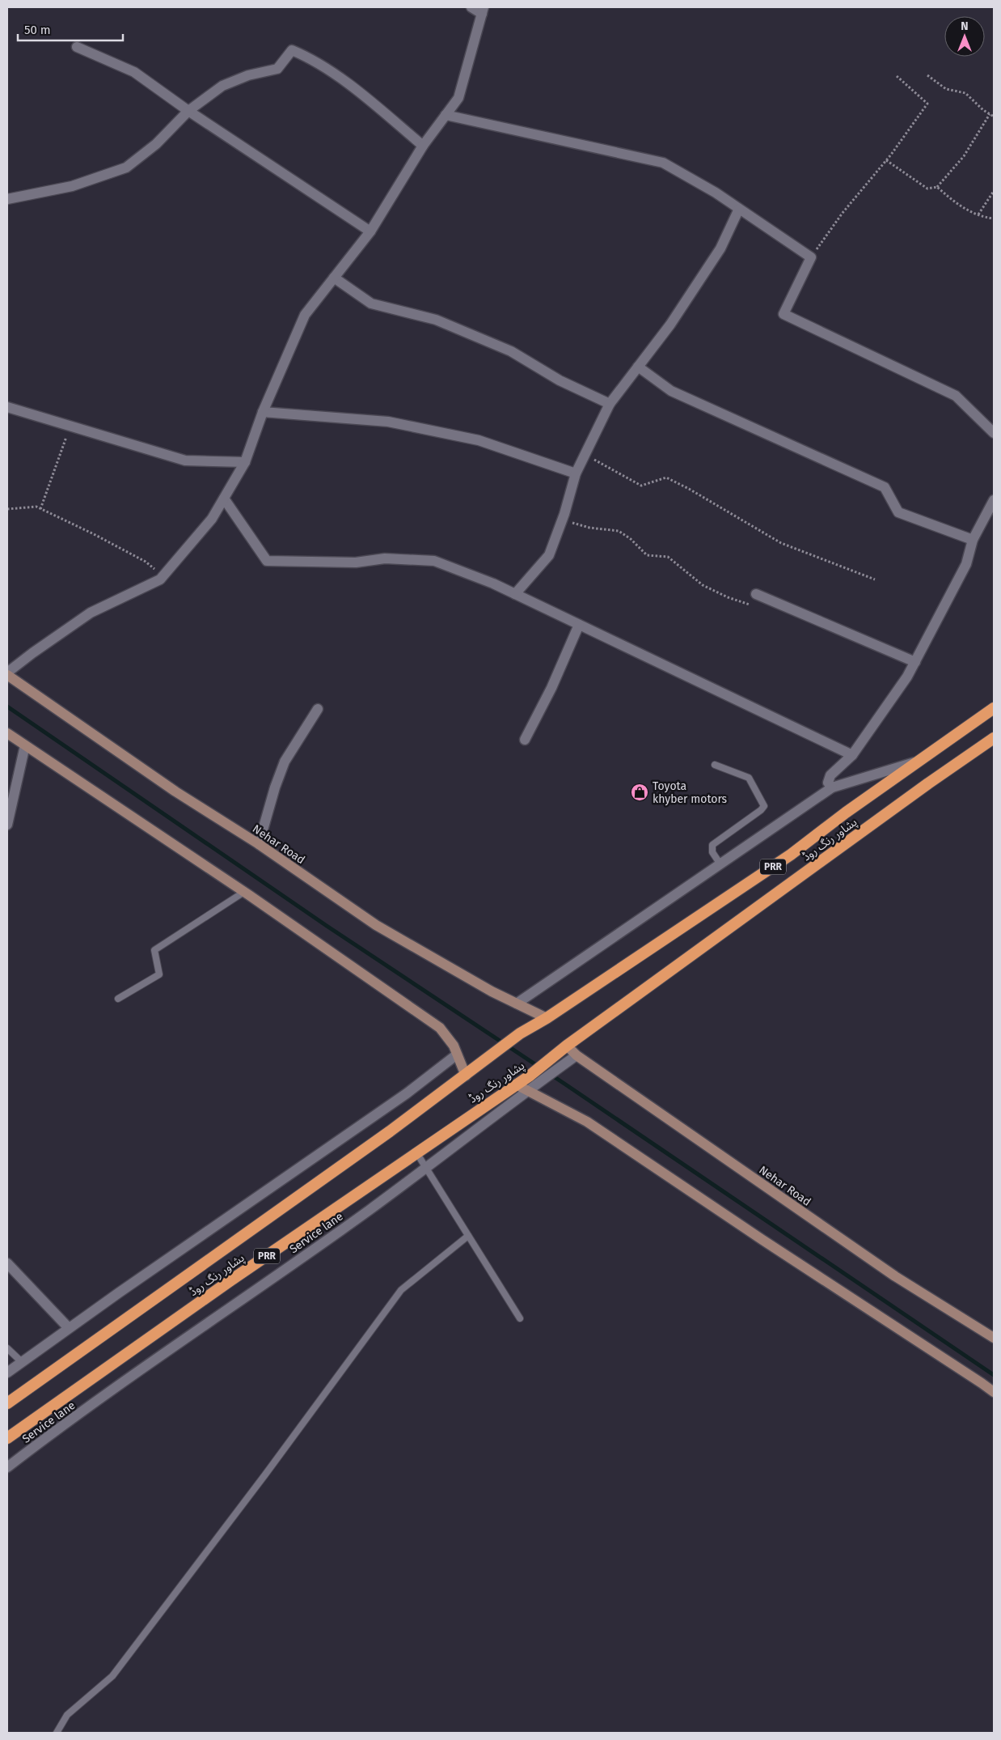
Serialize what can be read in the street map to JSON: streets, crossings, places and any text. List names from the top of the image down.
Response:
{
  "streets": {
    "highway": ["پشاور رنگ روڈ", "PRR"],
    "main road": ["Nehar Road"],
    "street": ["Service lane"]
  },
  "crossings": [
    ["پشاور رنگ روڈ", "Nehar Road"],
    ["Nehar Road", "Service lane"]
  ],
  "places": {
    "shop": ["Toyota khyber motors"]
  },
  "scale_bar": "50 m",
  "north": "top"
}
